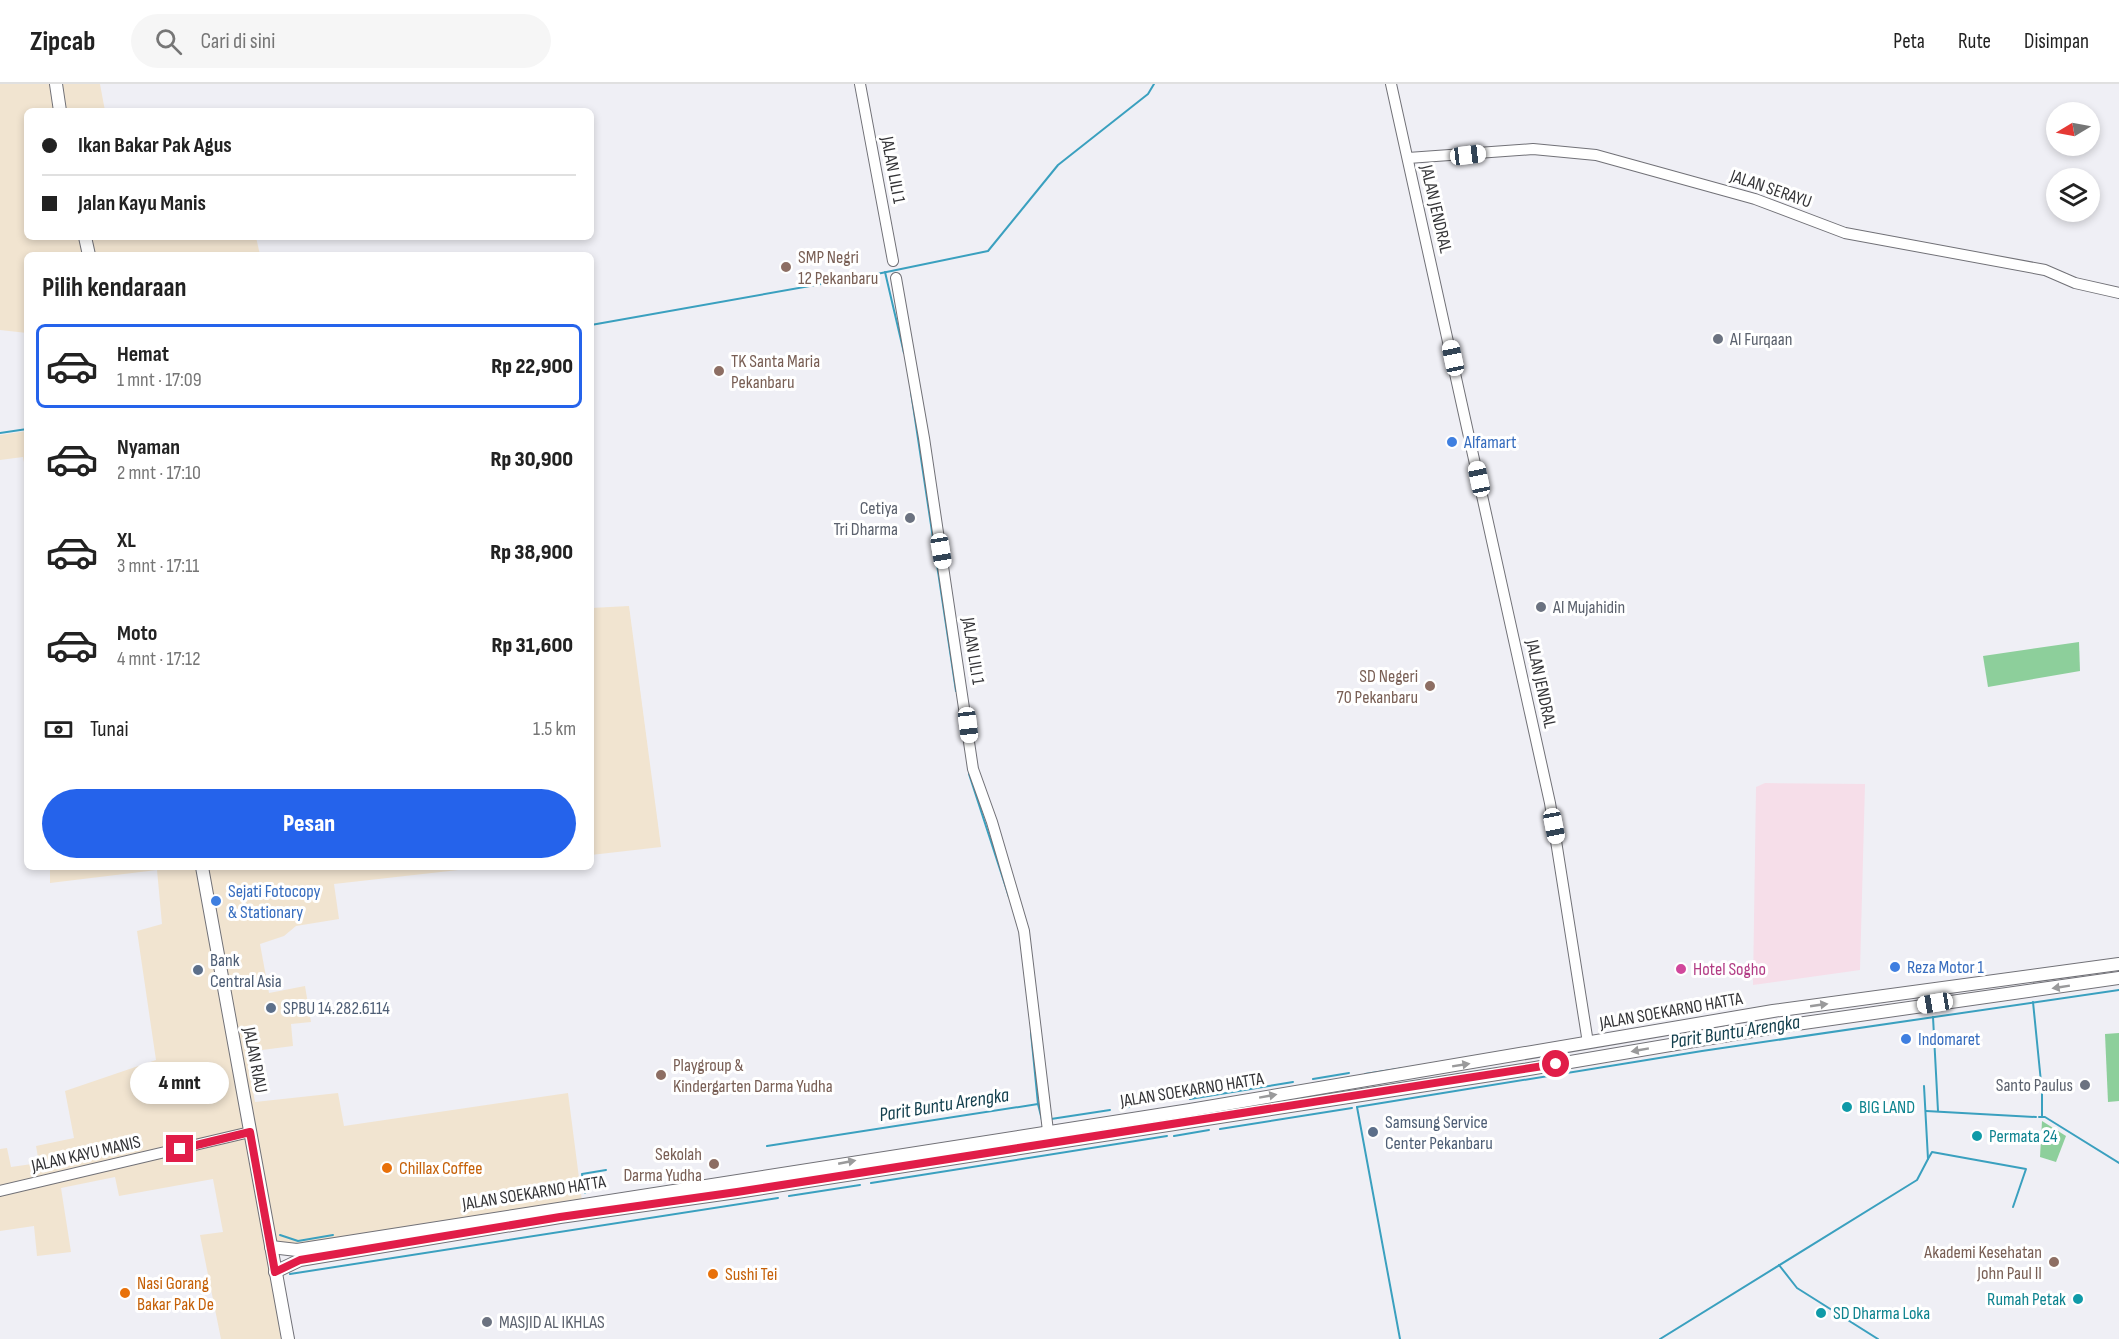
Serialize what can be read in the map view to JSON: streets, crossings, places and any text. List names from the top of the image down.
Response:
{
  "streets": {
    "main road": ["JALAN SOEKARNO HATTA", "JALAN RIAU"],
    "street": [
      "JALAN LILI 1",
      "JALAN SERAYU",
      "JALAN JENDRAL",
      "JALAN KAYU MANIS"
    ]
  },
  "crossings": [
    ["JALAN LILI 1", "JALAN SOEKARNO HATTA"],
    ["JALAN SERAYU", "JALAN JENDRAL"],
    ["JALAN JENDRAL", "JALAN SOEKARNO HATTA"],
    ["JALAN SOEKARNO HATTA", "JALAN RIAU"],
    ["JALAN RIAU", "JALAN KAYU MANIS"]
  ],
  "water": ["Parit Buntu Arengka"],
  "places": [
    "SMP Negri 12 Pekanbaru",
    "Al Furqaan",
    "TK Santa Maria Pekanbaru",
    "Alfamart",
    "Cetiya Tri Dharma",
    "Al Mujahidin",
    "SD Negeri 70 Pekanbaru",
    "Sejati Fotocopy & Stationary",
    "Reza Motor 1",
    "Hotel Sogho",
    "Bank Central Asia",
    "SPBU 14.282.6114",
    "Indomaret",
    "Playgroup & Kindergarten Darma Yudha",
    "Santo Paulus",
    "BIG LAND",
    "Samsung Service Center Pekanbaru",
    "Permata 24",
    "Sekolah Darma Yudha",
    "Chillax Coffee",
    "Akademi Kesehatan John Paul II",
    "Sushi Tei",
    "Nasi Gorang Bakar Pak De",
    "Rumah Petak",
    "SD Dharma Loka",
    "MASJID AL IKHLAS"
  ],
  "north": "left",
  "page": {
    "header": "Zipcab",
    "search": "Cari di sini",
    "nav": ["Peta", "Rute", "Disimpan"],
    "banner": ["Ikan Bakar Pak Agus", "Jalan Kayu Manis"],
    "heading": "Pilih kendaraan",
    "list": [
      {
        "name": "Hemat",
        "note": "1 mnt · 17:09",
        "value": "Rp 22,900"
      },
      {
        "name": "Nyaman",
        "note": "2 mnt · 17:10",
        "value": "Rp 30,900"
      },
      {
        "name": "XL",
        "note": "3 mnt · 17:11",
        "value": "Rp 38,900"
      },
      {
        "name": "Moto",
        "note": "4 mnt · 17:12",
        "value": "Rp 31,600"
      }
    ],
    "pay": ["Tunai", "1.5 km"],
    "buttons": "Pesan",
    "bubble": "4 mnt"
  }
}
